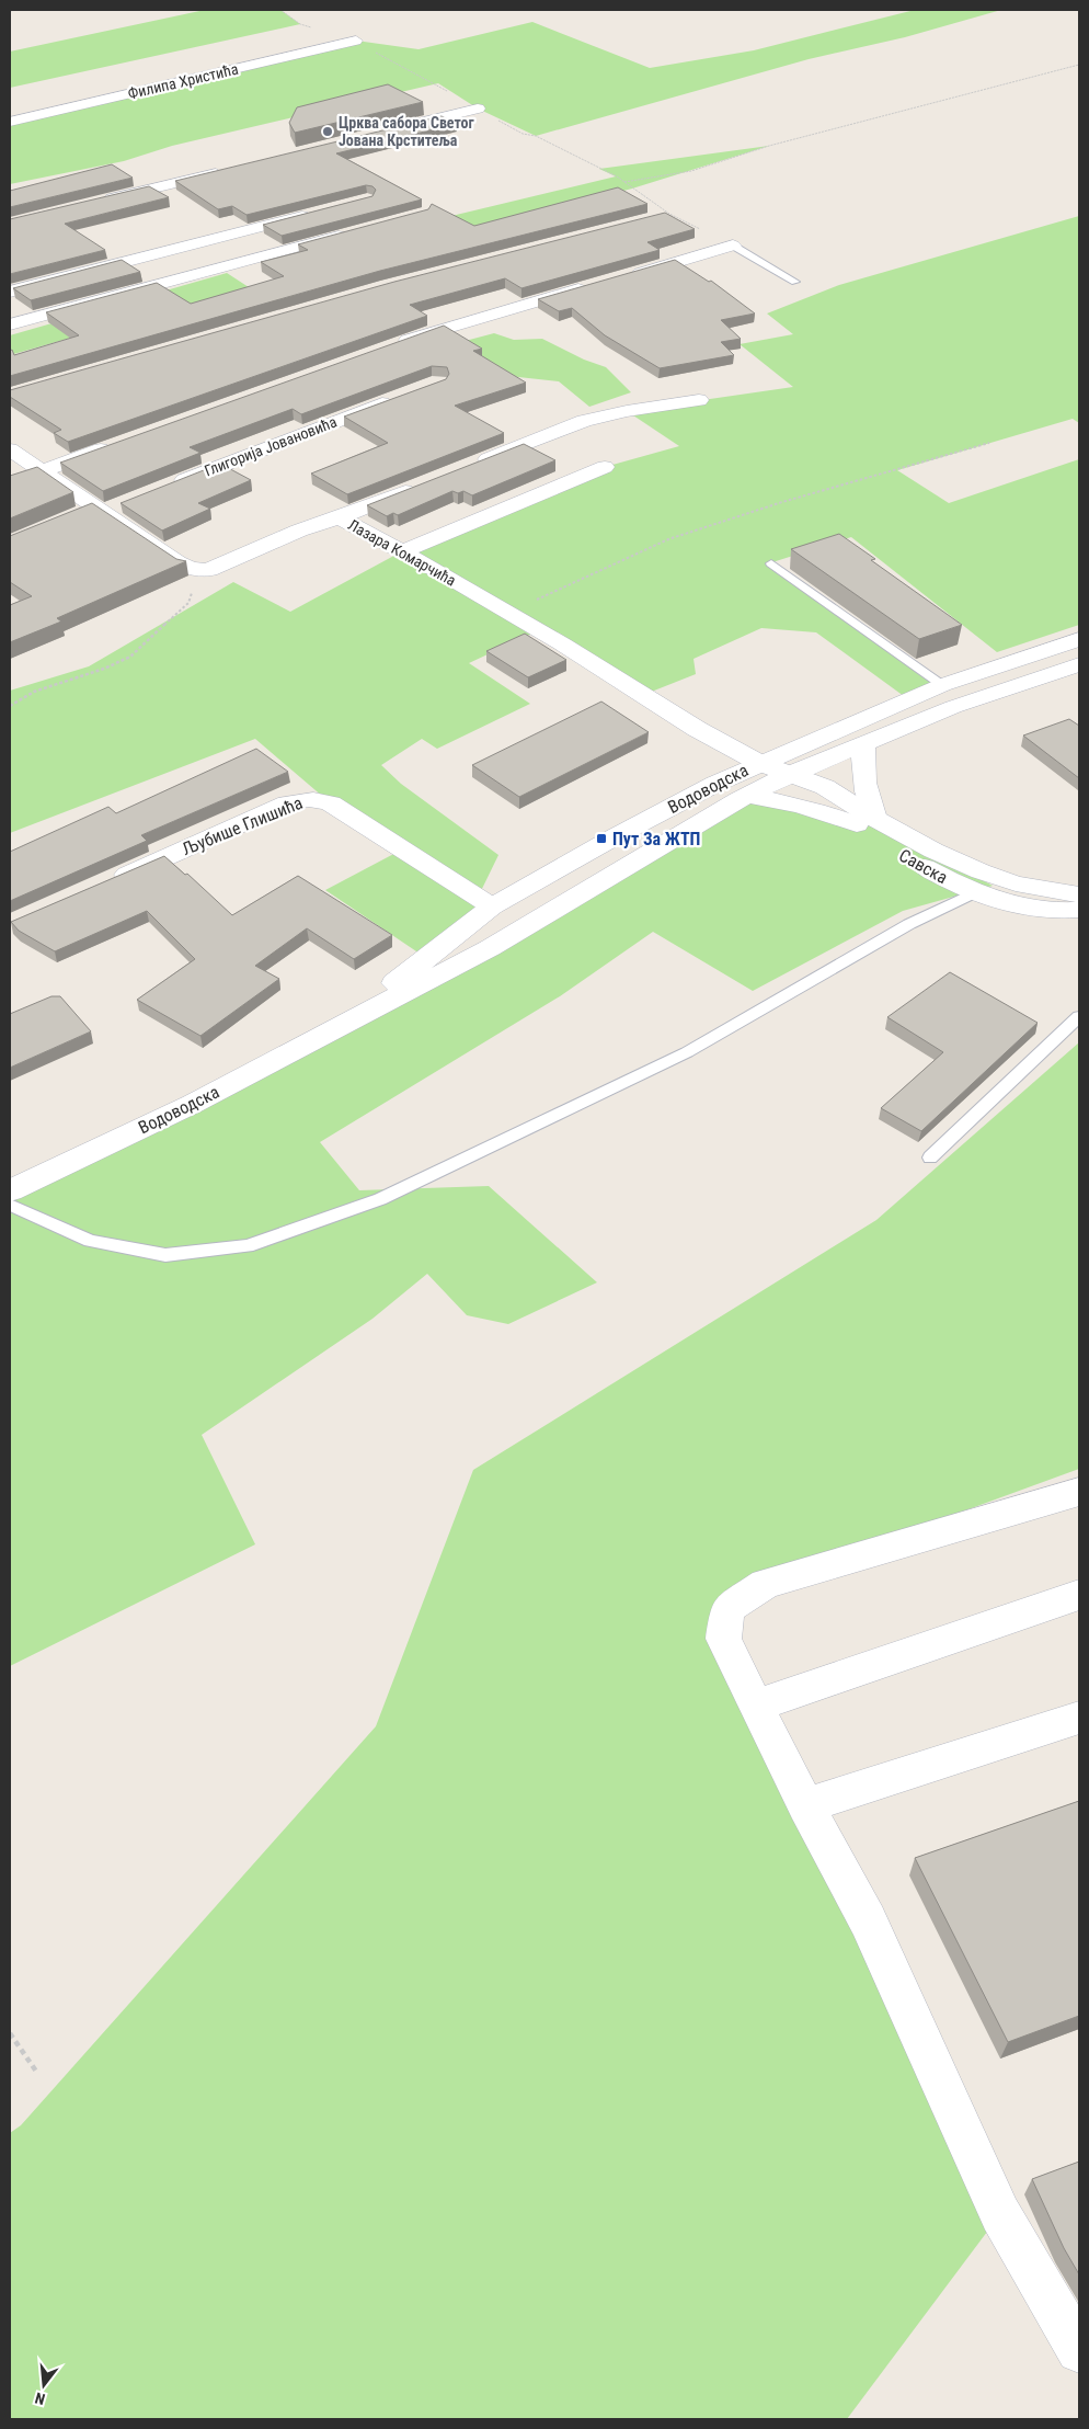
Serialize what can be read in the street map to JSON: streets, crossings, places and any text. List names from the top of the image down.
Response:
{
  "streets": {
    "street": [
      "Филипа Христића",
      "Глигорија Јовановића",
      "Лазара Комарчића",
      "Водоводска",
      "Љубише Глишића",
      "Савска"
    ]
  },
  "crossings": [
    ["Лазара Комарчића", "Водоводска"],
    ["Лазара Комарчића", "Савска"],
    ["Водоводска", "Љубише Глишића"],
    ["Водоводска", "Савска"]
  ],
  "places": {
    "other": ["Црква сабора Светог Јована Крститеља"],
    "transit": ["Пут За ЖТП"]
  },
  "north": "bottom"
}
